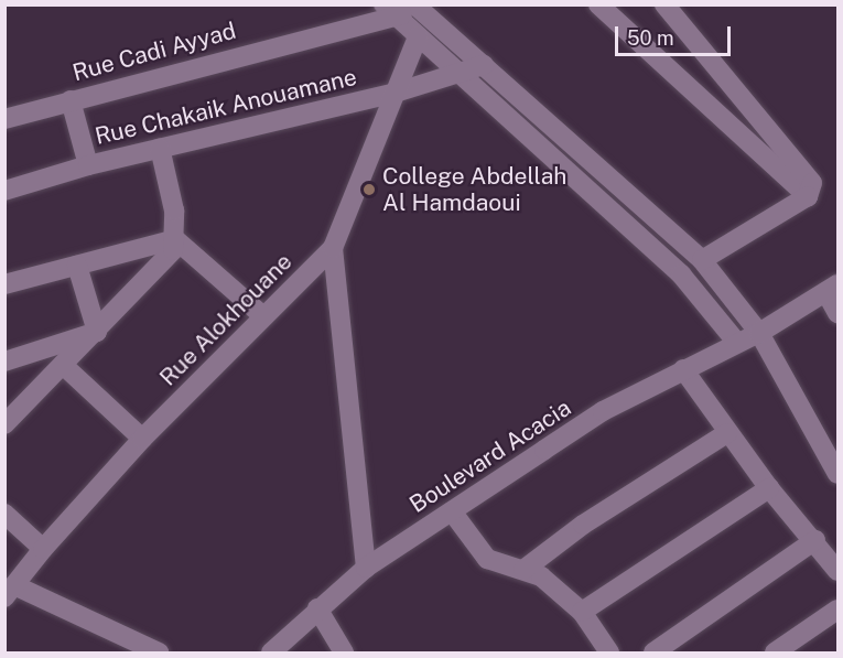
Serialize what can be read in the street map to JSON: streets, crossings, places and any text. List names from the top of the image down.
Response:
{
  "streets": {
    "street": [
      "Rue Cadi Ayyad",
      "Rue Chakaik Anouamane",
      "Rue Alokhouane",
      "Boulevard Acacia"
    ]
  },
  "crossings": [
    ["Rue Chakaik Anouamane", "Rue Alokhouane"]
  ],
  "places": ["College Abdellah Al Hamdaoui"],
  "scale_bar": "50 m"
}
